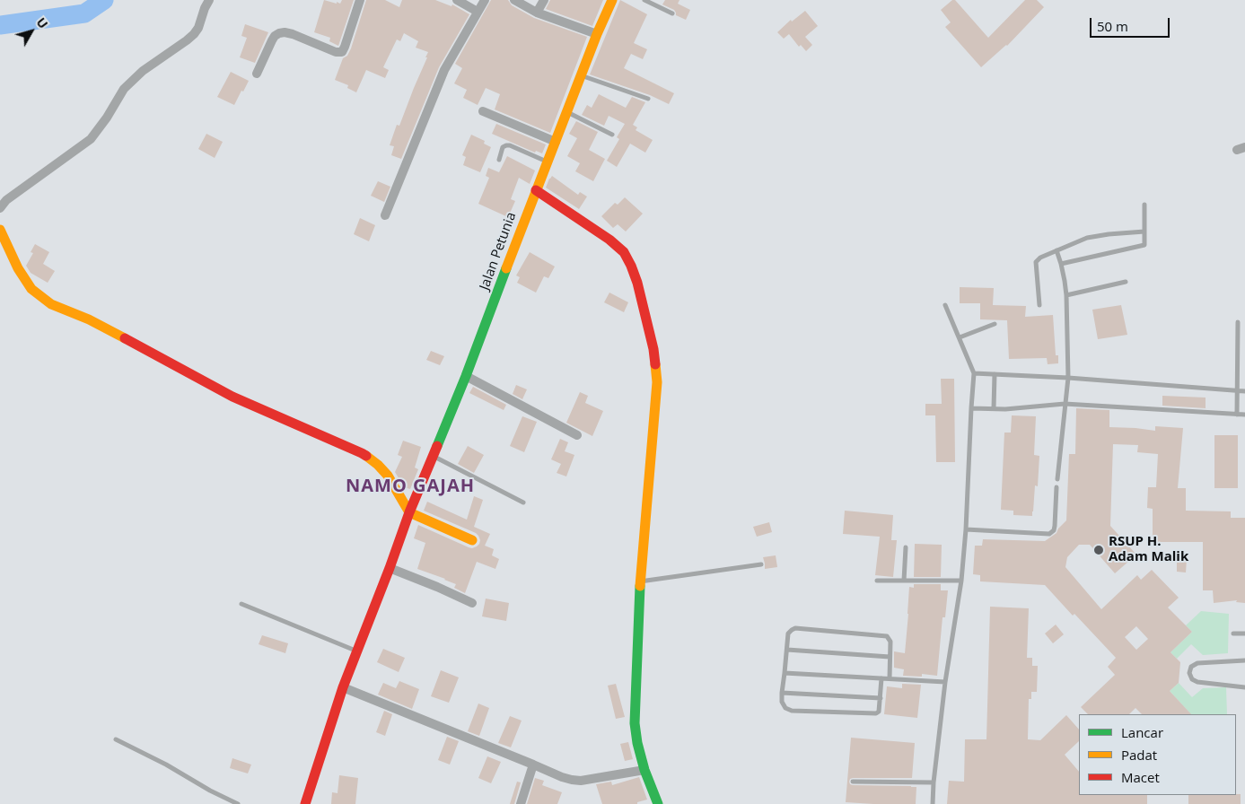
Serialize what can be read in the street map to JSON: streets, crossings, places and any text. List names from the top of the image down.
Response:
{
  "streets": {
    "street": ["Jalan Petunia"]
  },
  "districts": ["NAMO GAJAH"],
  "places": ["RSUP H. Adam Malik"],
  "legend": ["Lancar", "Padat", "Macet"],
  "scale_bar": "50 m",
  "north": "top right"
}
